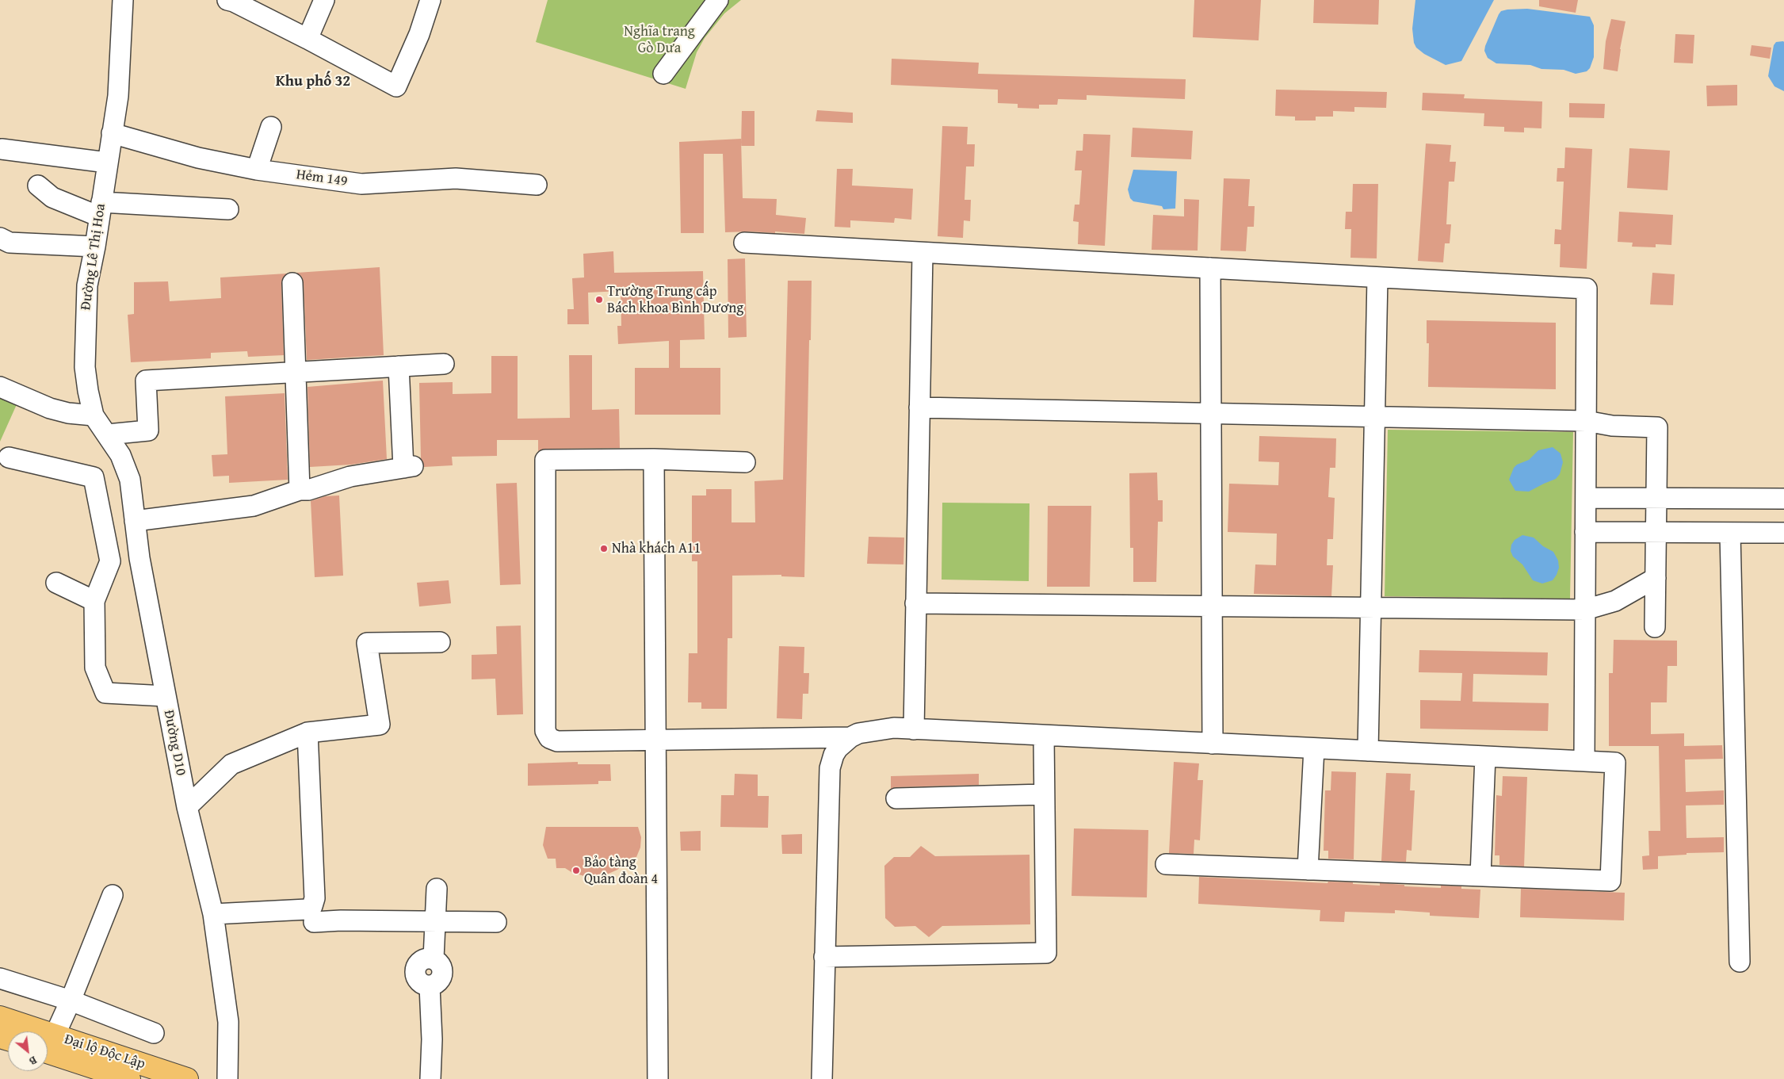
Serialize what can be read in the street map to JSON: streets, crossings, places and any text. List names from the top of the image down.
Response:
{
  "streets": {
    "main road": ["Đại lộ Độc Lập"],
    "street": ["Hẻm 149", "Đường Lê Thị Hoa", "Đường D10"]
  },
  "crossings": [
    ["Hẻm 149", "Đường Lê Thị Hoa"],
    ["Đường Lê Thị Hoa", "Đường D10"]
  ],
  "districts": ["Khu phố 32"],
  "parks": ["Nghĩa trang Gò Dưa"],
  "places": ["Trường Trung cấp Bách khoa Bình Dương", "Nhà khách A11", "Bảo tàng Quân đoàn 4"],
  "north": "bottom right"
}
